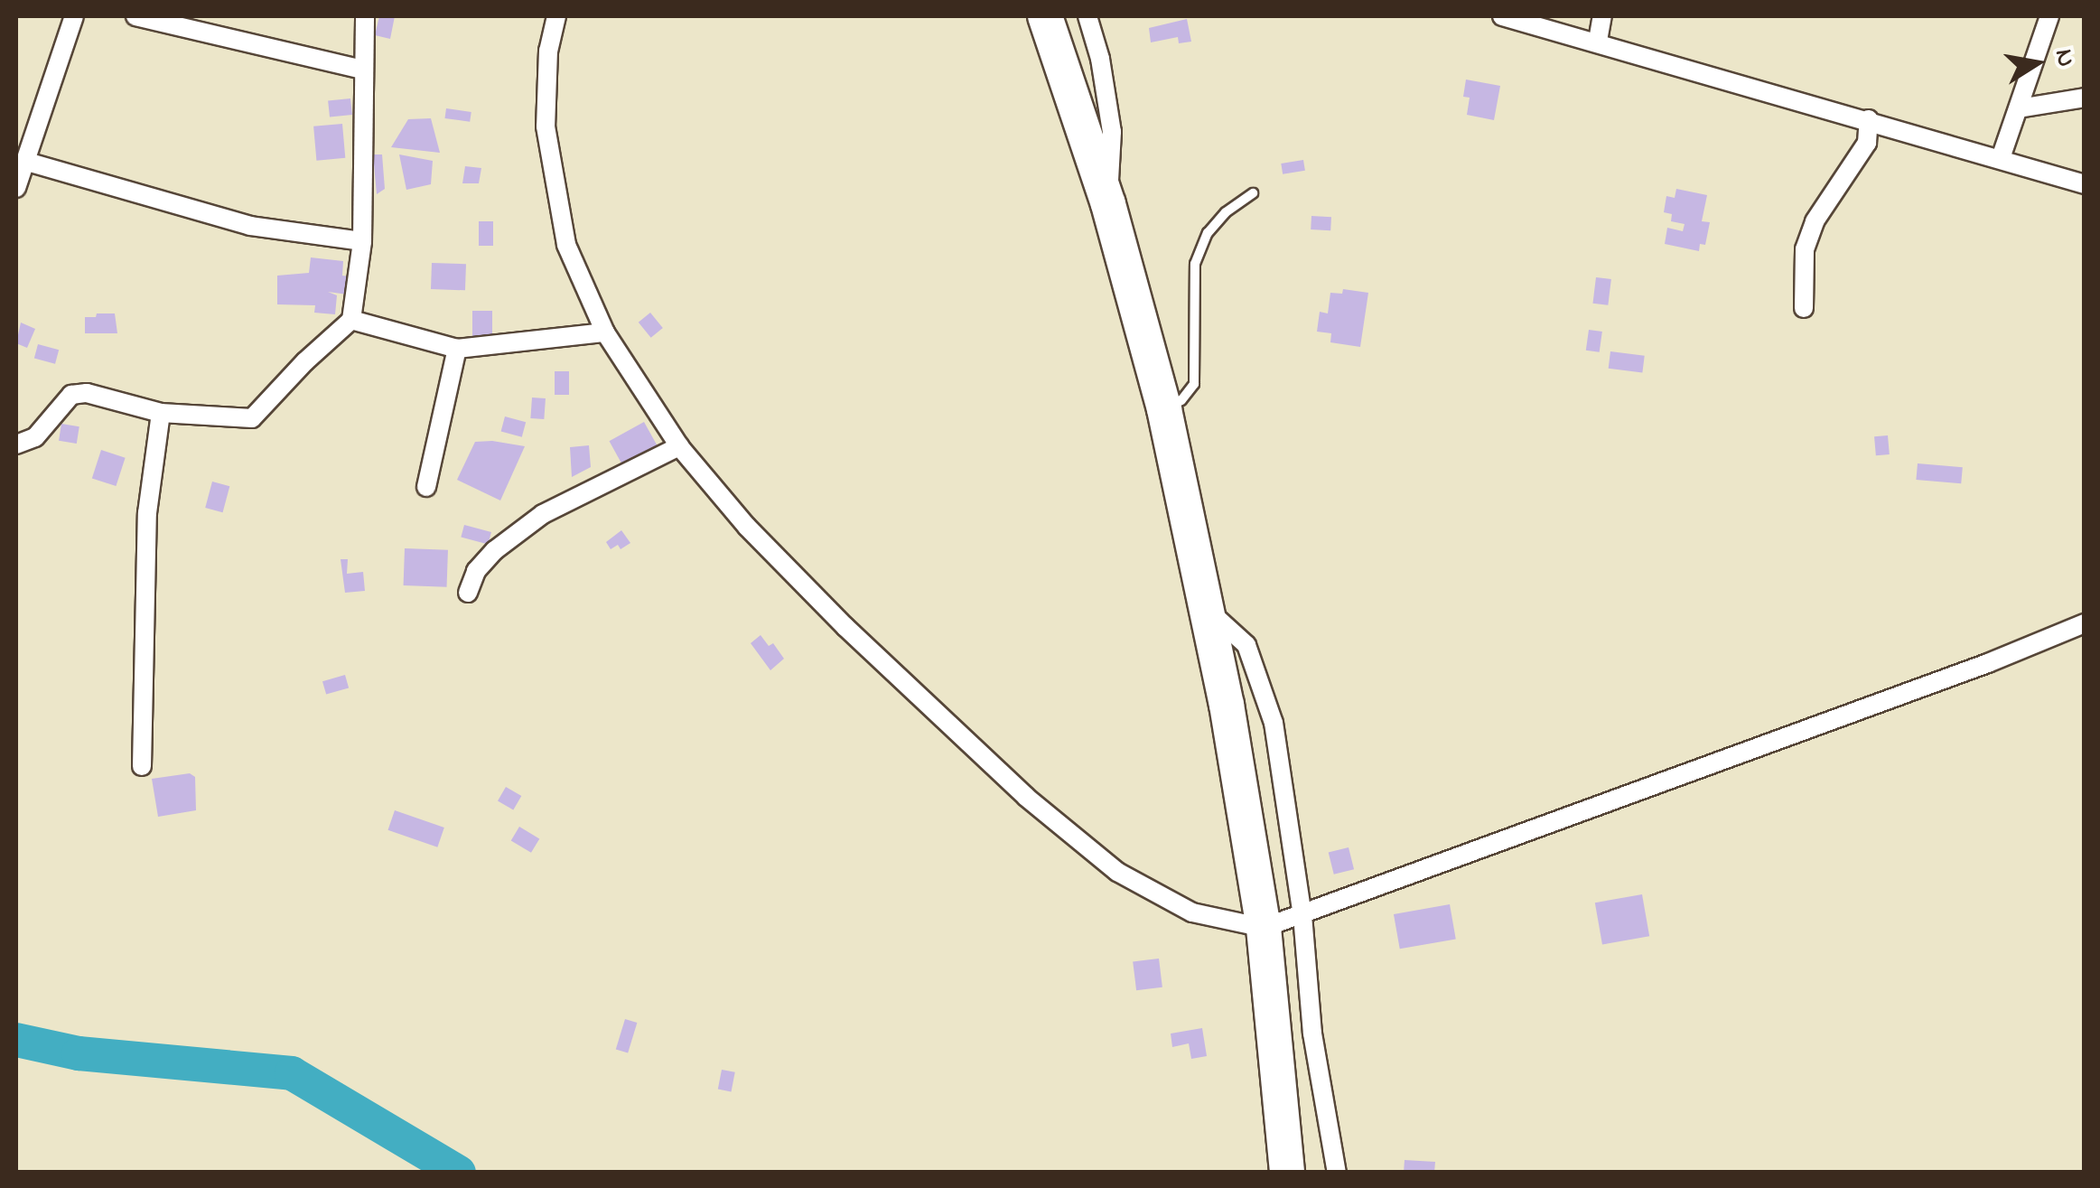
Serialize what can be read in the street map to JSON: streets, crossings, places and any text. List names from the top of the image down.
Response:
{
  "north": "right"
}
